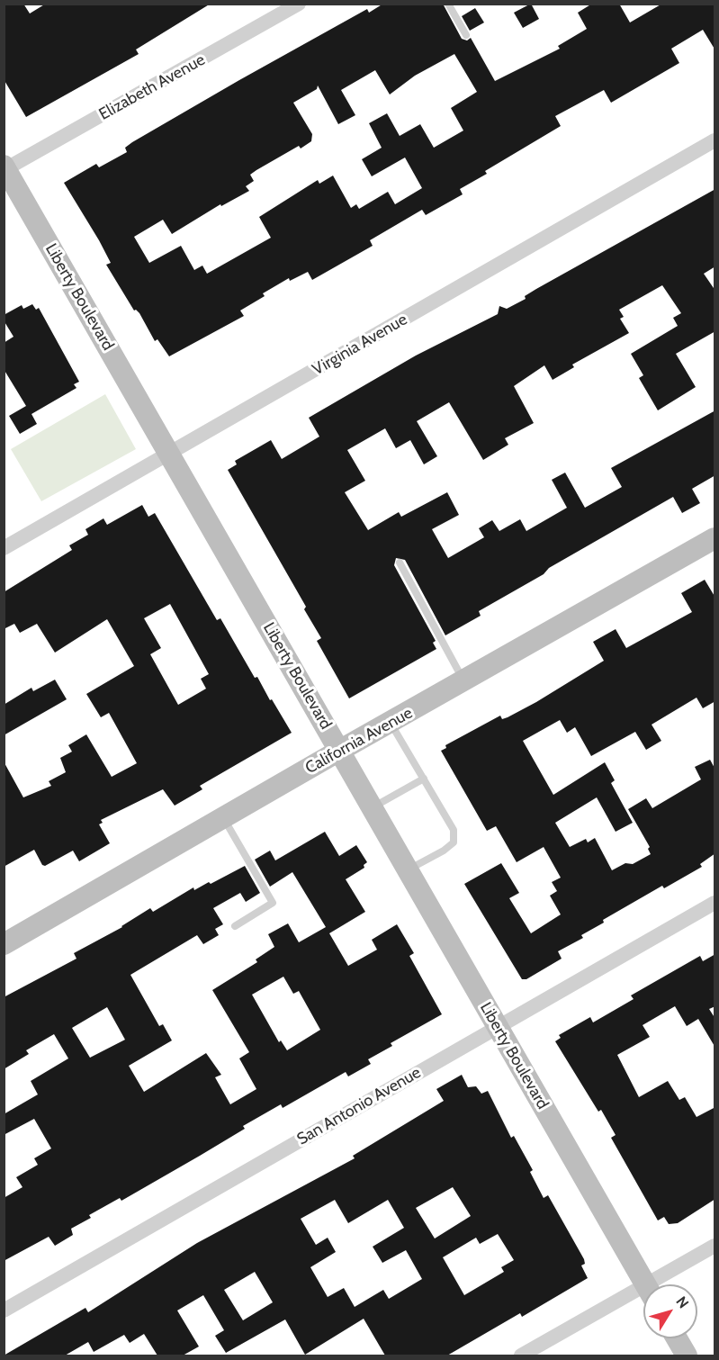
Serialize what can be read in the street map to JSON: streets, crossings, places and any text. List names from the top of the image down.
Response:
{
  "streets": {
    "street": [
      "Elizabeth Avenue",
      "Liberty Boulevard",
      "Virginia Avenue",
      "California Avenue",
      "San Antonio Avenue"
    ]
  },
  "crossings": [
    ["Elizabeth Avenue", "Liberty Boulevard"],
    ["Liberty Boulevard", "Virginia Avenue"],
    ["Liberty Boulevard", "California Avenue"],
    ["Liberty Boulevard", "San Antonio Avenue"]
  ],
  "north": "top right"
}
